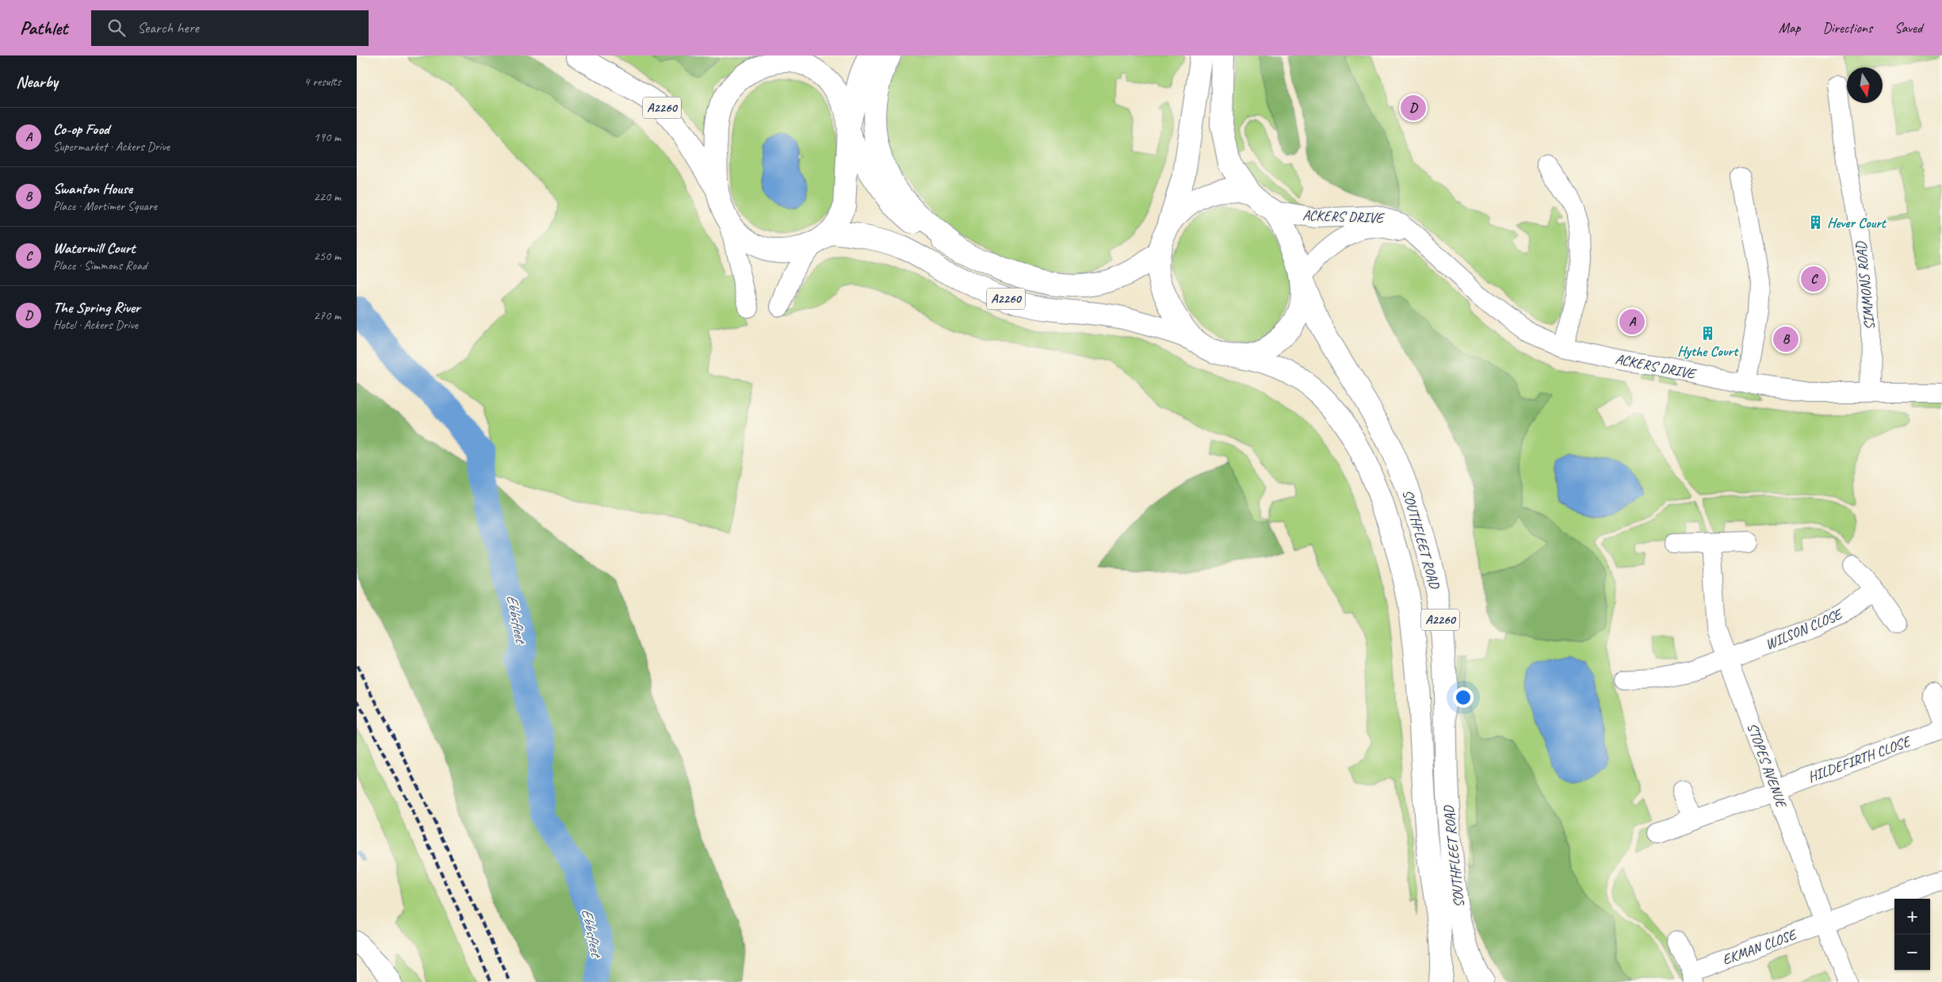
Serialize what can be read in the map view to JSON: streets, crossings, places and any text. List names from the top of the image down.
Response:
{
  "streets": {
    "main road": ["A2260", "SOUTHFLEET ROAD"],
    "street": [
      "ACKERS DRIVE",
      "SIMMONS ROAD",
      "WILSON CLOSE",
      "HILDEFIRTH CLOSE",
      "STOPES AVENUE",
      "EKMAN CLOSE"
    ]
  },
  "crossings": [
    ["A2260", "SOUTHFLEET ROAD"],
    ["ACKERS DRIVE", "SIMMONS ROAD"],
    ["ACKERS DRIVE", "SOUTHFLEET ROAD"],
    ["WILSON CLOSE", "STOPES AVENUE"],
    ["HILDEFIRTH CLOSE", "STOPES AVENUE"],
    ["STOPES AVENUE", "EKMAN CLOSE"]
  ],
  "water": ["Ebbsfleet"],
  "places": {
    "building": ["Hever Court", "Hythe Court"]
  },
  "north": "bottom",
  "page": {
    "header": "Pathlet",
    "search": "Search here",
    "nav": ["Map", "Directions", "Saved"],
    "heading": ["Nearby", "4 results"],
    "pins": [
      "D",
      "C",
      "A",
      "B"
    ],
    "list": [
      {
        "mark": "A",
        "name": "Co-op Food",
        "note": "Supermarket · Ackers Drive",
        "value": "190 m"
      },
      {
        "mark": "B",
        "name": "Swanton House",
        "note": "Place · Mortimer Square",
        "value": "220 m"
      },
      {
        "mark": "C",
        "name": "Watermill Court",
        "note": "Place · Simmons Road",
        "value": "250 m"
      },
      {
        "mark": "D",
        "name": "The Spring River",
        "note": "Hotel · Ackers Drive",
        "value": "270 m"
      }
    ],
    "map_buttons": ["+", "−"]
  }
}
